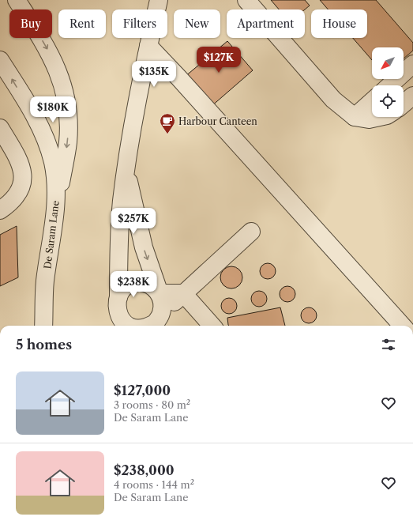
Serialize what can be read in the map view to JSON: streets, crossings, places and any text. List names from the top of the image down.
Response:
{
  "streets": {
    "street": ["De Saram Lane"]
  },
  "places": {
    "cafe": ["Harbour Canteen"]
  },
  "north": "bottom left",
  "page": {
    "chip": [
      "Buy",
      "Rent",
      "Filters",
      "New",
      "Apartment",
      "House"
    ],
    "price": [
      "$127K",
      "$135K",
      "$180K",
      "$257K",
      "$238K"
    ],
    "heading": "5 homes",
    "list": [
      {
        "name": "$127,000",
        "note": "3 rooms · 80 m² · De Saram Lane"
      },
      {
        "name": "$238,000",
        "note": "4 rooms · 144 m² · De Saram Lane"
      }
    ]
  }
}
